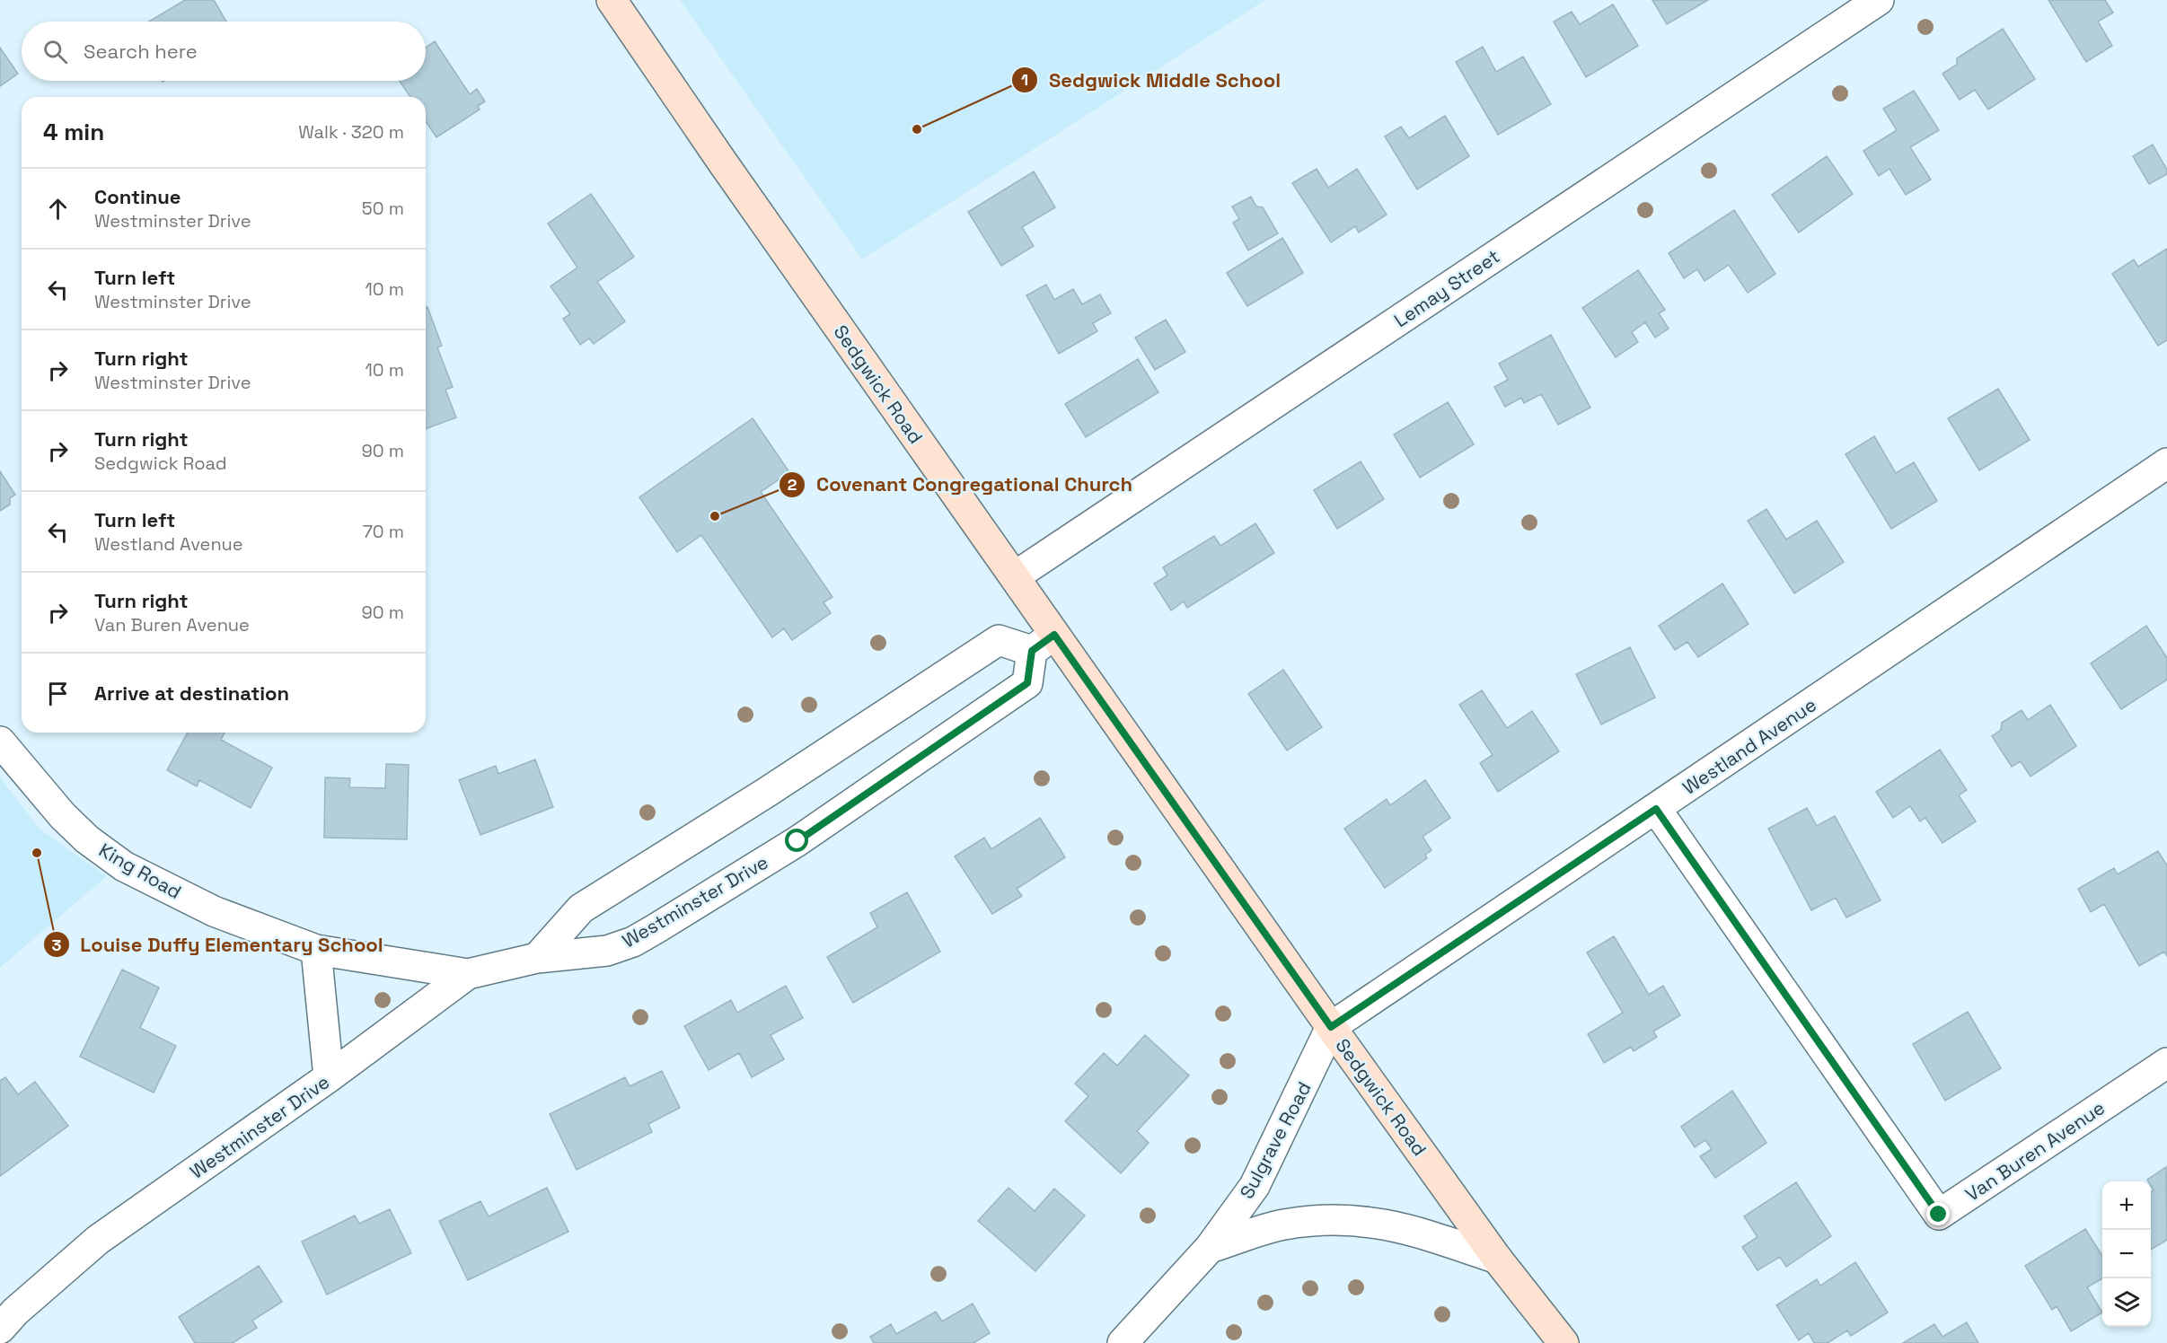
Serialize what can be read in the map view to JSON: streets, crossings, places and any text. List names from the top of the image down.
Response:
{
  "streets": {
    "main road": ["Sedgwick Road"],
    "street": [
      "Lemay Street",
      "Westland Avenue",
      "King Road",
      "Westminster Drive",
      "Sulgrave Road",
      "Van Buren Avenue"
    ]
  },
  "crossings": [
    ["Lemay Street", "Sedgwick Road"],
    ["Sedgwick Road", "Westland Avenue"],
    ["Sedgwick Road", "Westminster Drive"],
    ["Sedgwick Road", "Sulgrave Road"],
    ["Westland Avenue", "Sulgrave Road"],
    ["Westland Avenue", "Van Buren Avenue"],
    ["King Road", "Westminster Drive"]
  ],
  "places": ["Sedgwick Middle School", "Covenant Congregational Church", "Louise Duffy Elementary School"],
  "page": {
    "search": "Search here",
    "heading": ["4 min", "Walk · 320 m"],
    "list": [
      ["Continue", "Westminster Drive", "50 m"],
      ["Turn left", "Westminster Drive", "10 m"],
      ["Turn right", "Westminster Drive", "10 m"],
      ["Turn right", "Sedgwick Road", "90 m"],
      ["Turn left", "Westland Avenue", "70 m"],
      ["Turn right", "Van Buren Avenue", "90 m"],
      "Arrive at destination"
    ],
    "map_buttons": ["+", "−"]
  }
}
